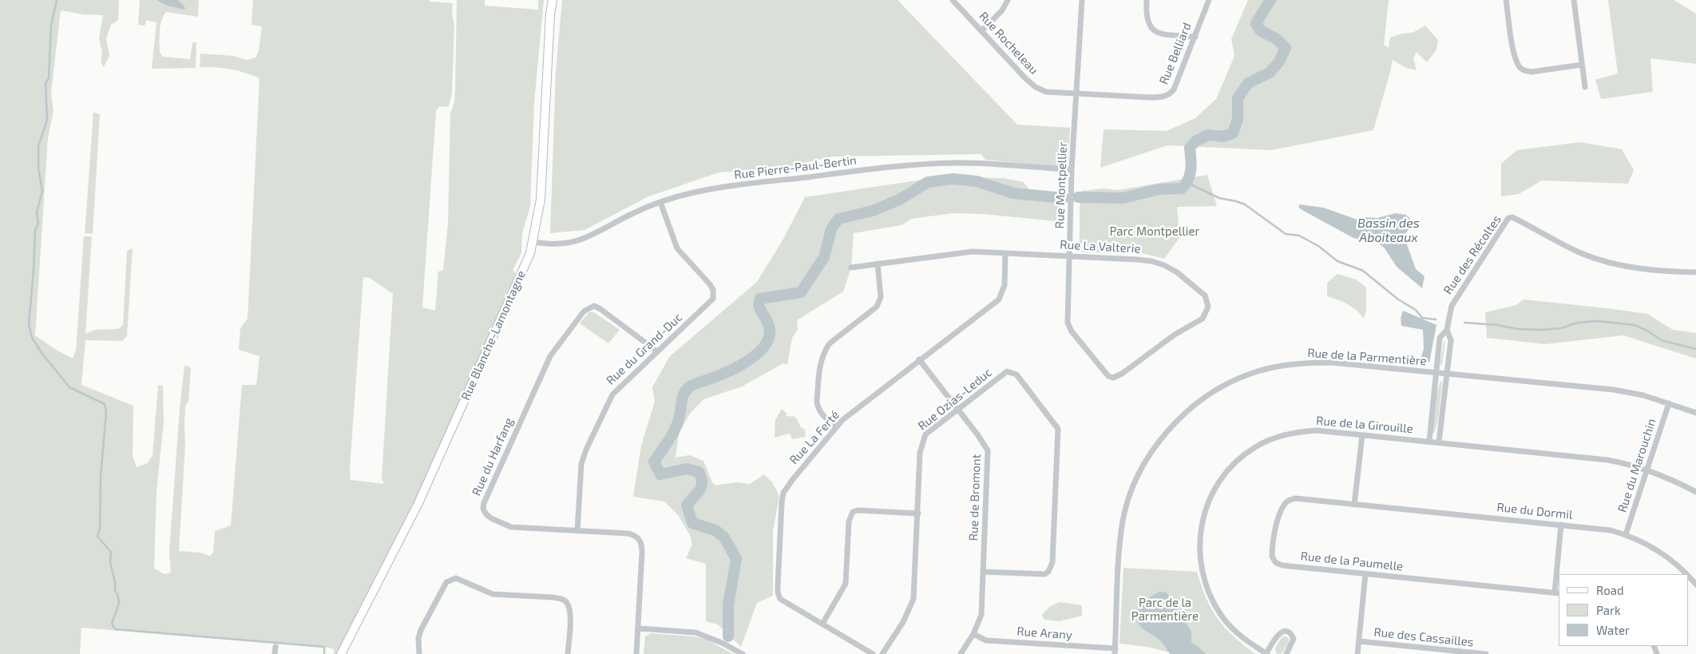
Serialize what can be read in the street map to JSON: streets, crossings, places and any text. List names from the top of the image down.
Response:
{
  "streets": {
    "street": [
      "Rue Rocheleau",
      "Rue Belliard",
      "Rue Pierre-Paul-Bertin",
      "Rue Montpellier",
      "Rue La Valterie",
      "Rue des Récoltes",
      "Rue Blanche-Lamontagne",
      "Rue du Grand-Duc",
      "Rue de la Parmentière",
      "Rue Ozias-Leduc",
      "Rue de la Girouille",
      "Rue La Ferté",
      "Rue du Harfang",
      "Rue du Marouchin",
      "Rue de Bromont",
      "Rue du Dormil",
      "Rue de la Paumelle",
      "Rue Arany",
      "Rue des Cassailles"
    ]
  },
  "crossings": [
    ["Rue Rocheleau", "Rue Belliard"],
    ["Rue Rocheleau", "Rue Montpellier"],
    ["Rue Belliard", "Rue Montpellier"],
    ["Rue Pierre-Paul-Bertin", "Rue Montpellier"],
    ["Rue Pierre-Paul-Bertin", "Rue Blanche-Lamontagne"],
    ["Rue Pierre-Paul-Bertin", "Rue du Grand-Duc"],
    ["Rue Montpellier", "Rue La Valterie"],
    ["Rue La Valterie", "Rue La Ferté"],
    ["Rue des Récoltes", "Rue de la Parmentière"],
    ["Rue des Récoltes", "Rue de la Girouille"],
    ["Rue du Grand-Duc", "Rue du Harfang"],
    ["Rue de la Parmentière", "Rue du Marouchin"],
    ["Rue de la Parmentière", "Rue Arany"],
    ["Rue Ozias-Leduc", "Rue de Bromont"],
    ["Rue de la Girouille", "Rue du Marouchin"],
    ["Rue La Ferté", "Rue de Bromont"],
    ["Rue du Marouchin", "Rue du Dormil"],
    ["Rue de Bromont", "Rue Arany"],
    ["Rue du Dormil", "Rue de la Paumelle"]
  ],
  "water": ["Bassin des Aboiteaux"],
  "parks": ["Parc Montpellier", "Parc de la Parmentière"],
  "legend": ["Road", "Park", "Water"]
}
